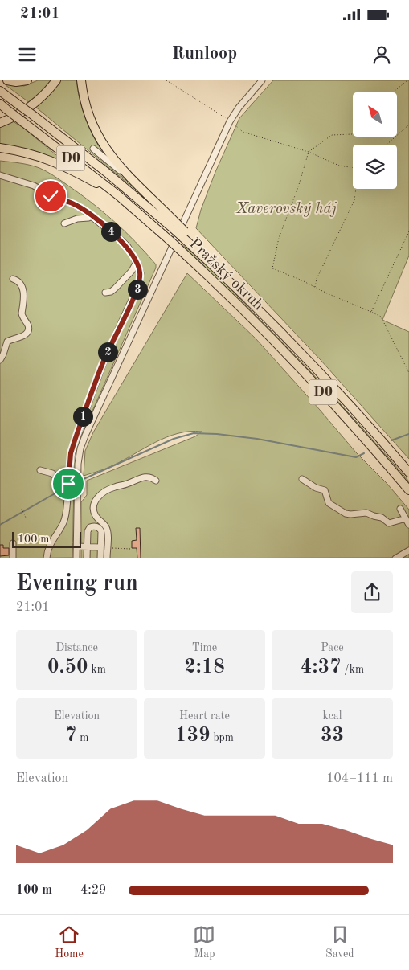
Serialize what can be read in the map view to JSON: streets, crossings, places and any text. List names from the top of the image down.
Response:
{
  "streets": {
    "highway": ["D0", "Pražský okruh"]
  },
  "parks": ["Xaverovský háj"],
  "scale_bar": "100 m",
  "north": "top left",
  "page": {
    "status": "21:01",
    "header": "Runloop",
    "pins": [
      "4",
      "3",
      "2",
      "1"
    ],
    "scale": "100 m",
    "heading": ["Evening run", "21:01"],
    "stats": [
      ["Distance", "0.50 km"],
      ["Time", "2:18"],
      ["Pace", "4:37 /km"],
      ["Elevation", "7 m"],
      ["Heart rate", "139 bpm"],
      ["kcal", "33"]
    ],
    "chart": ["Elevation", "104–111 m"],
    "list": [
      {
        "name": "100 m",
        "note": "4:29"
      }
    ],
    "tabs": ["Home", "Map", "Saved"]
  }
}
